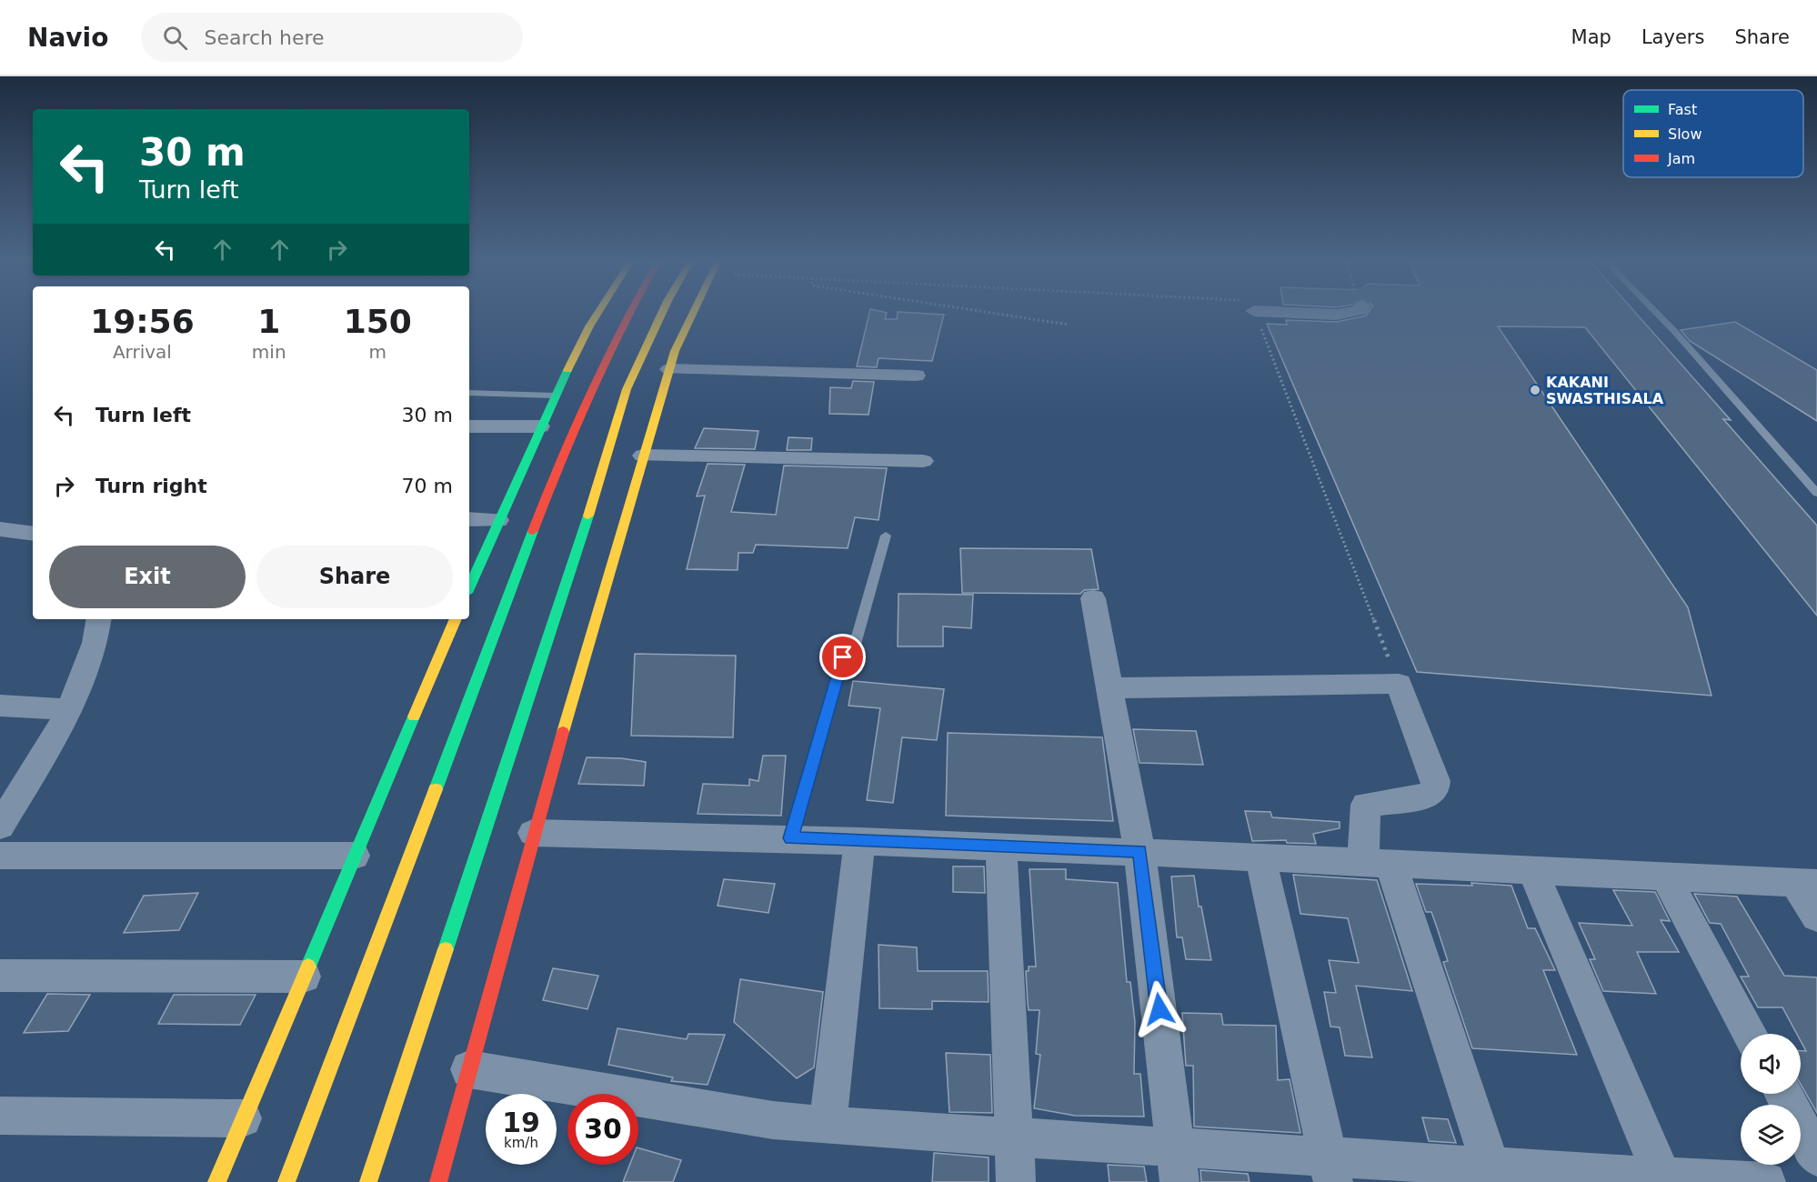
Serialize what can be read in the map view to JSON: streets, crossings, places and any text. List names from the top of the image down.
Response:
{
  "places": ["KAKANI SWASTHISALA"],
  "legend": ["Fast", "Slow", "Jam"],
  "page": {
    "header": "Navio",
    "search": "Search here",
    "nav": ["Map", "Layers", "Share"],
    "turn": ["30 m", "Turn left"],
    "eta": [
      "19:56",
      "Arrival",
      "1",
      "min",
      "150",
      "m"
    ],
    "list": [
      {
        "name": "Turn left",
        "value": "30 m"
      },
      {
        "name": "Turn right",
        "value": "70 m"
      }
    ],
    "buttons": ["Exit", "Share"],
    "speed": "19 km/h",
    "limit": "30"
  }
}
